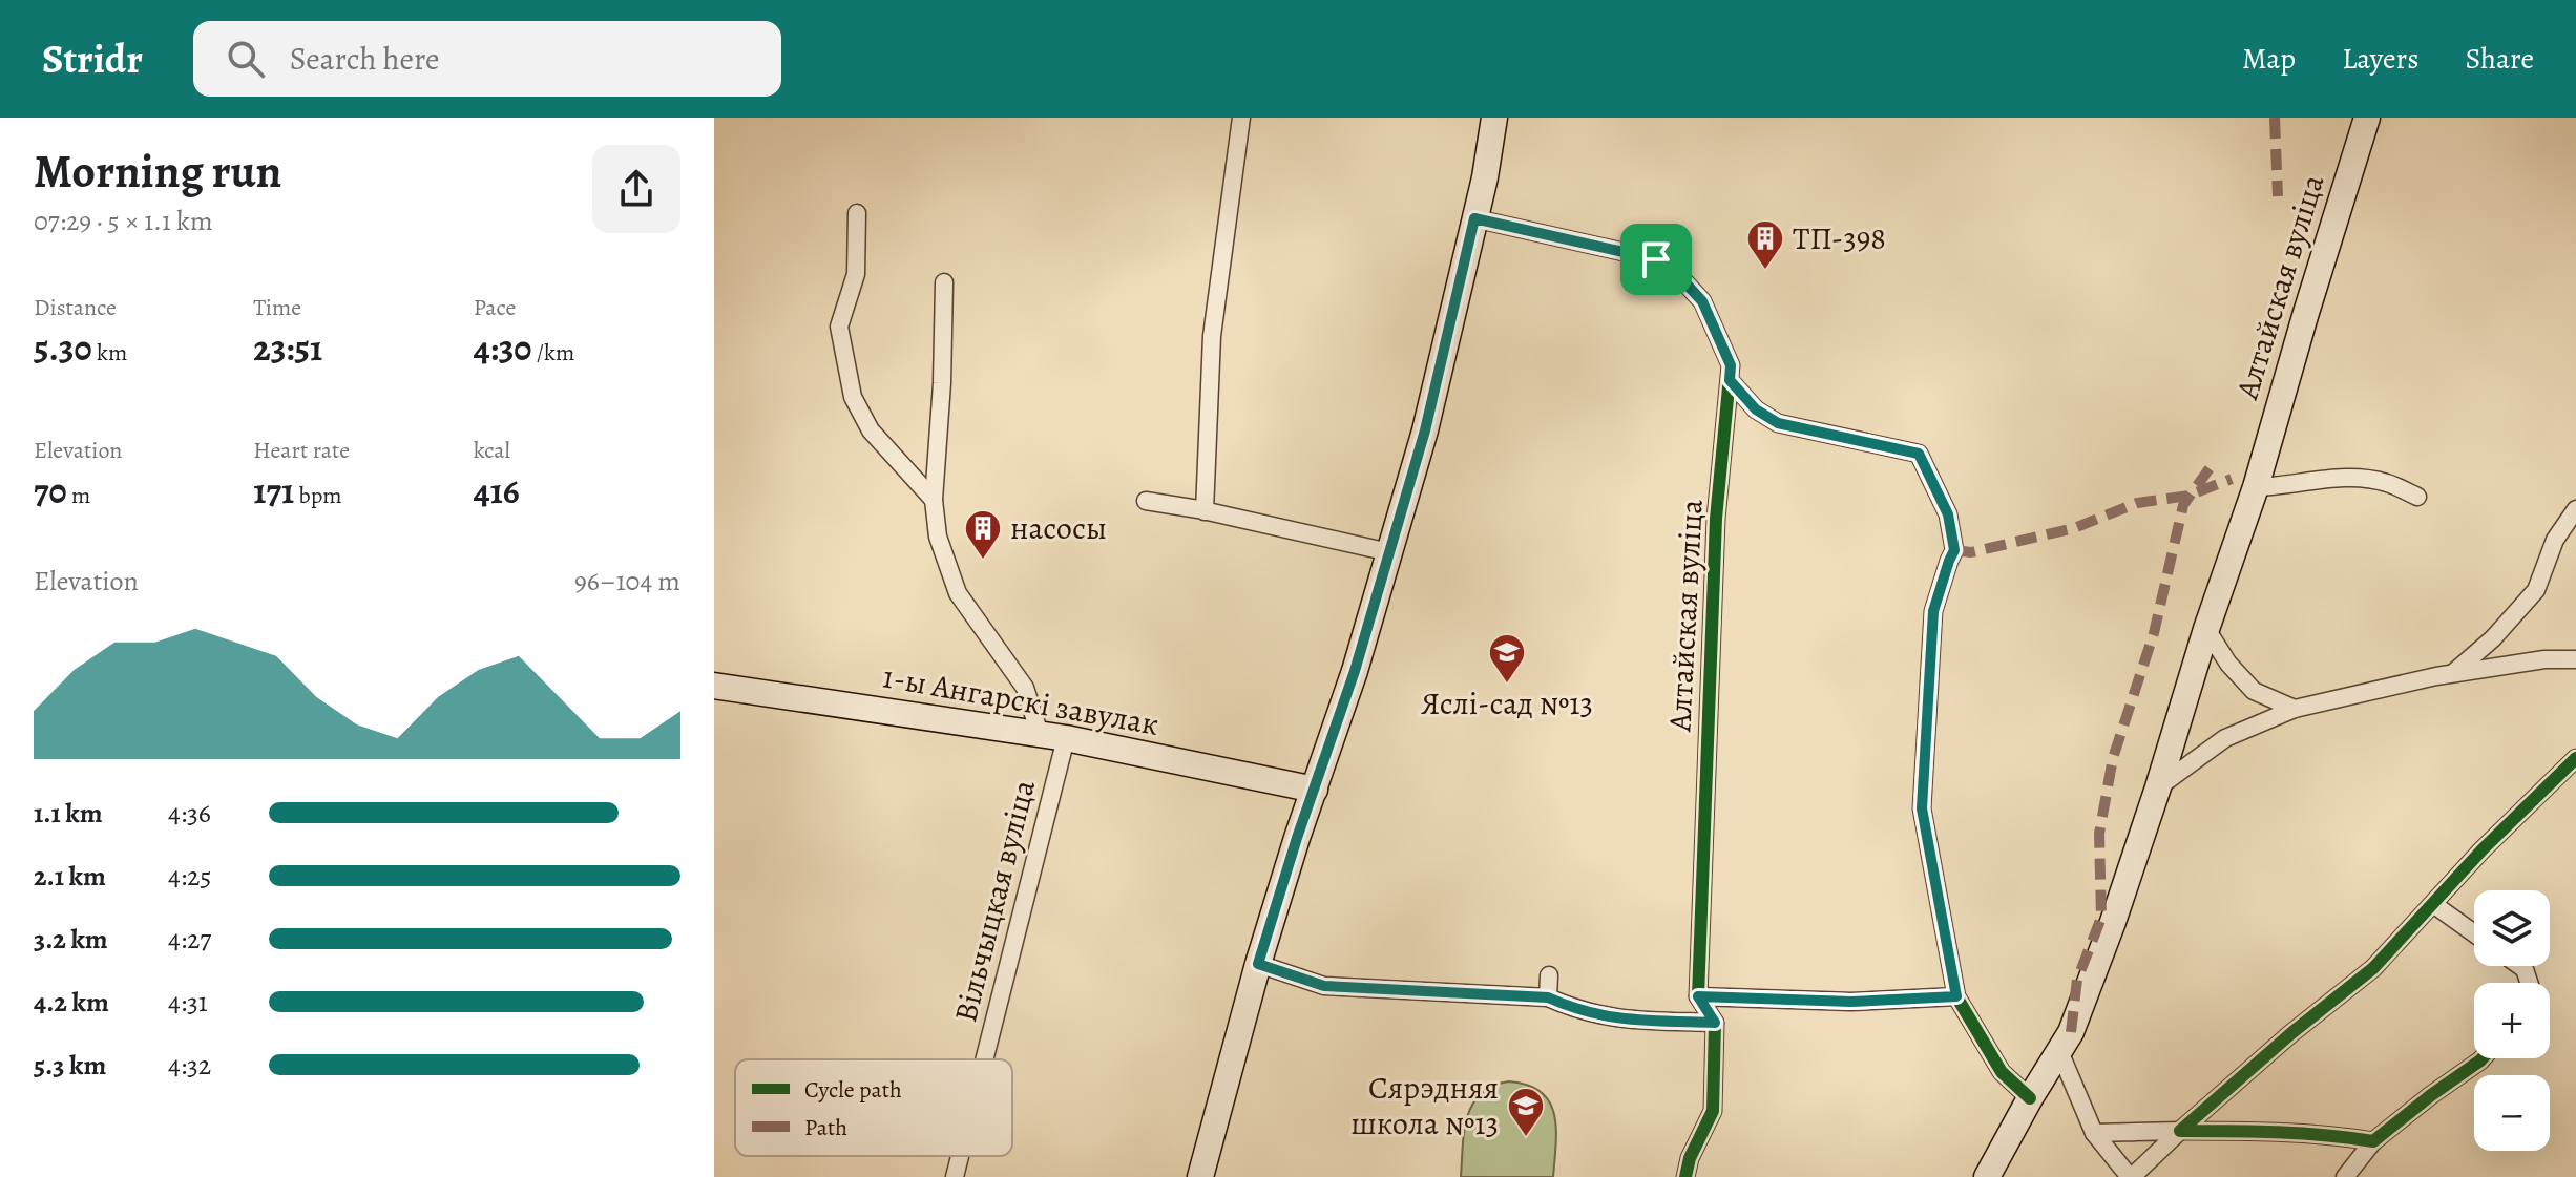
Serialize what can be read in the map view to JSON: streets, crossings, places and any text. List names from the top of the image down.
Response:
{
  "streets": {
    "main road": ["Алтайская вуліца", "1-ы Ангарскі завулак"],
    "street": ["Вільчыцкая вуліца"]
  },
  "crossings": [
    ["1-ы Ангарскі завулак", "Вільчыцкая вуліца"]
  ],
  "places": {
    "building": ["ТП-398", "насосы"],
    "school or university": ["Яслі-сад №13", "Сярэдняя школа №13"]
  },
  "legend": ["Cycle path", "Path"],
  "page": {
    "header": "Stridr",
    "search": "Search here",
    "nav": ["Map", "Layers", "Share"],
    "heading": ["Morning run", "07:29 · 5 × 1.1 km"],
    "stats": [
      ["Distance", "5.30 km"],
      ["Time", "23:51"],
      ["Pace", "4:30 /km"],
      ["Elevation", "70 m"],
      ["Heart rate", "171 bpm"],
      ["kcal", "416"]
    ],
    "chart": ["Elevation", "96–104 m"],
    "list": [
      {
        "name": "1.1 km",
        "note": "4:36"
      },
      {
        "name": "2.1 km",
        "note": "4:25"
      },
      {
        "name": "3.2 km",
        "note": "4:27"
      },
      {
        "name": "4.2 km",
        "note": "4:31"
      },
      {
        "name": "5.3 km",
        "note": "4:32"
      }
    ],
    "map_buttons": ["+", "−"]
  }
}
